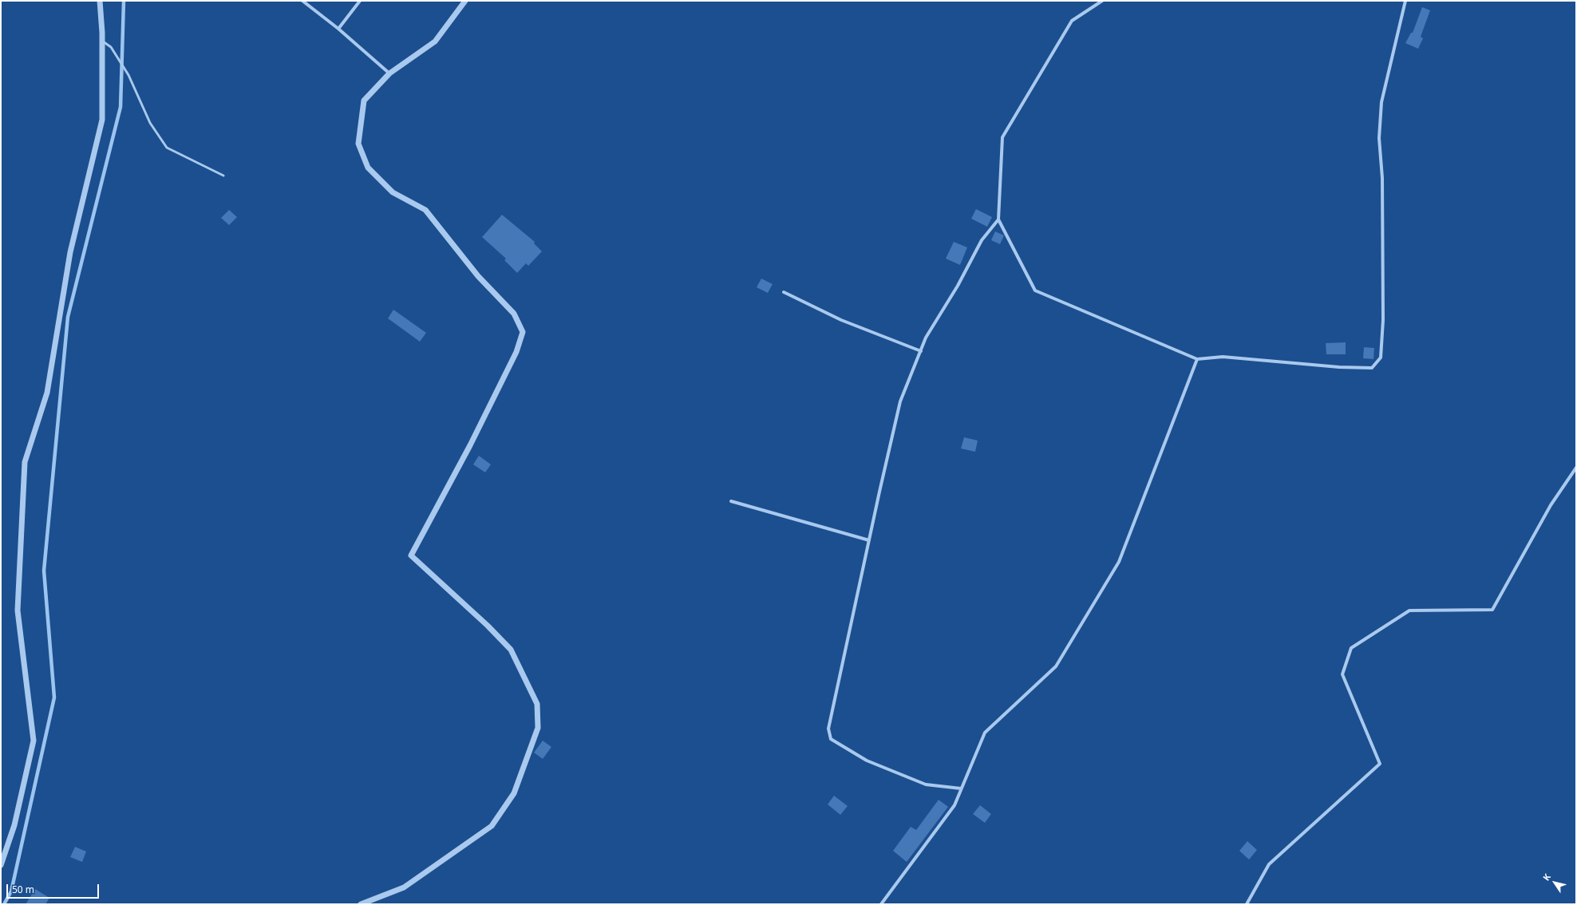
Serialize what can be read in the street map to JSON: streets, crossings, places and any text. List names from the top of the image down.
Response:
{
  "scale_bar": "50 m",
  "north": "top left"
}
